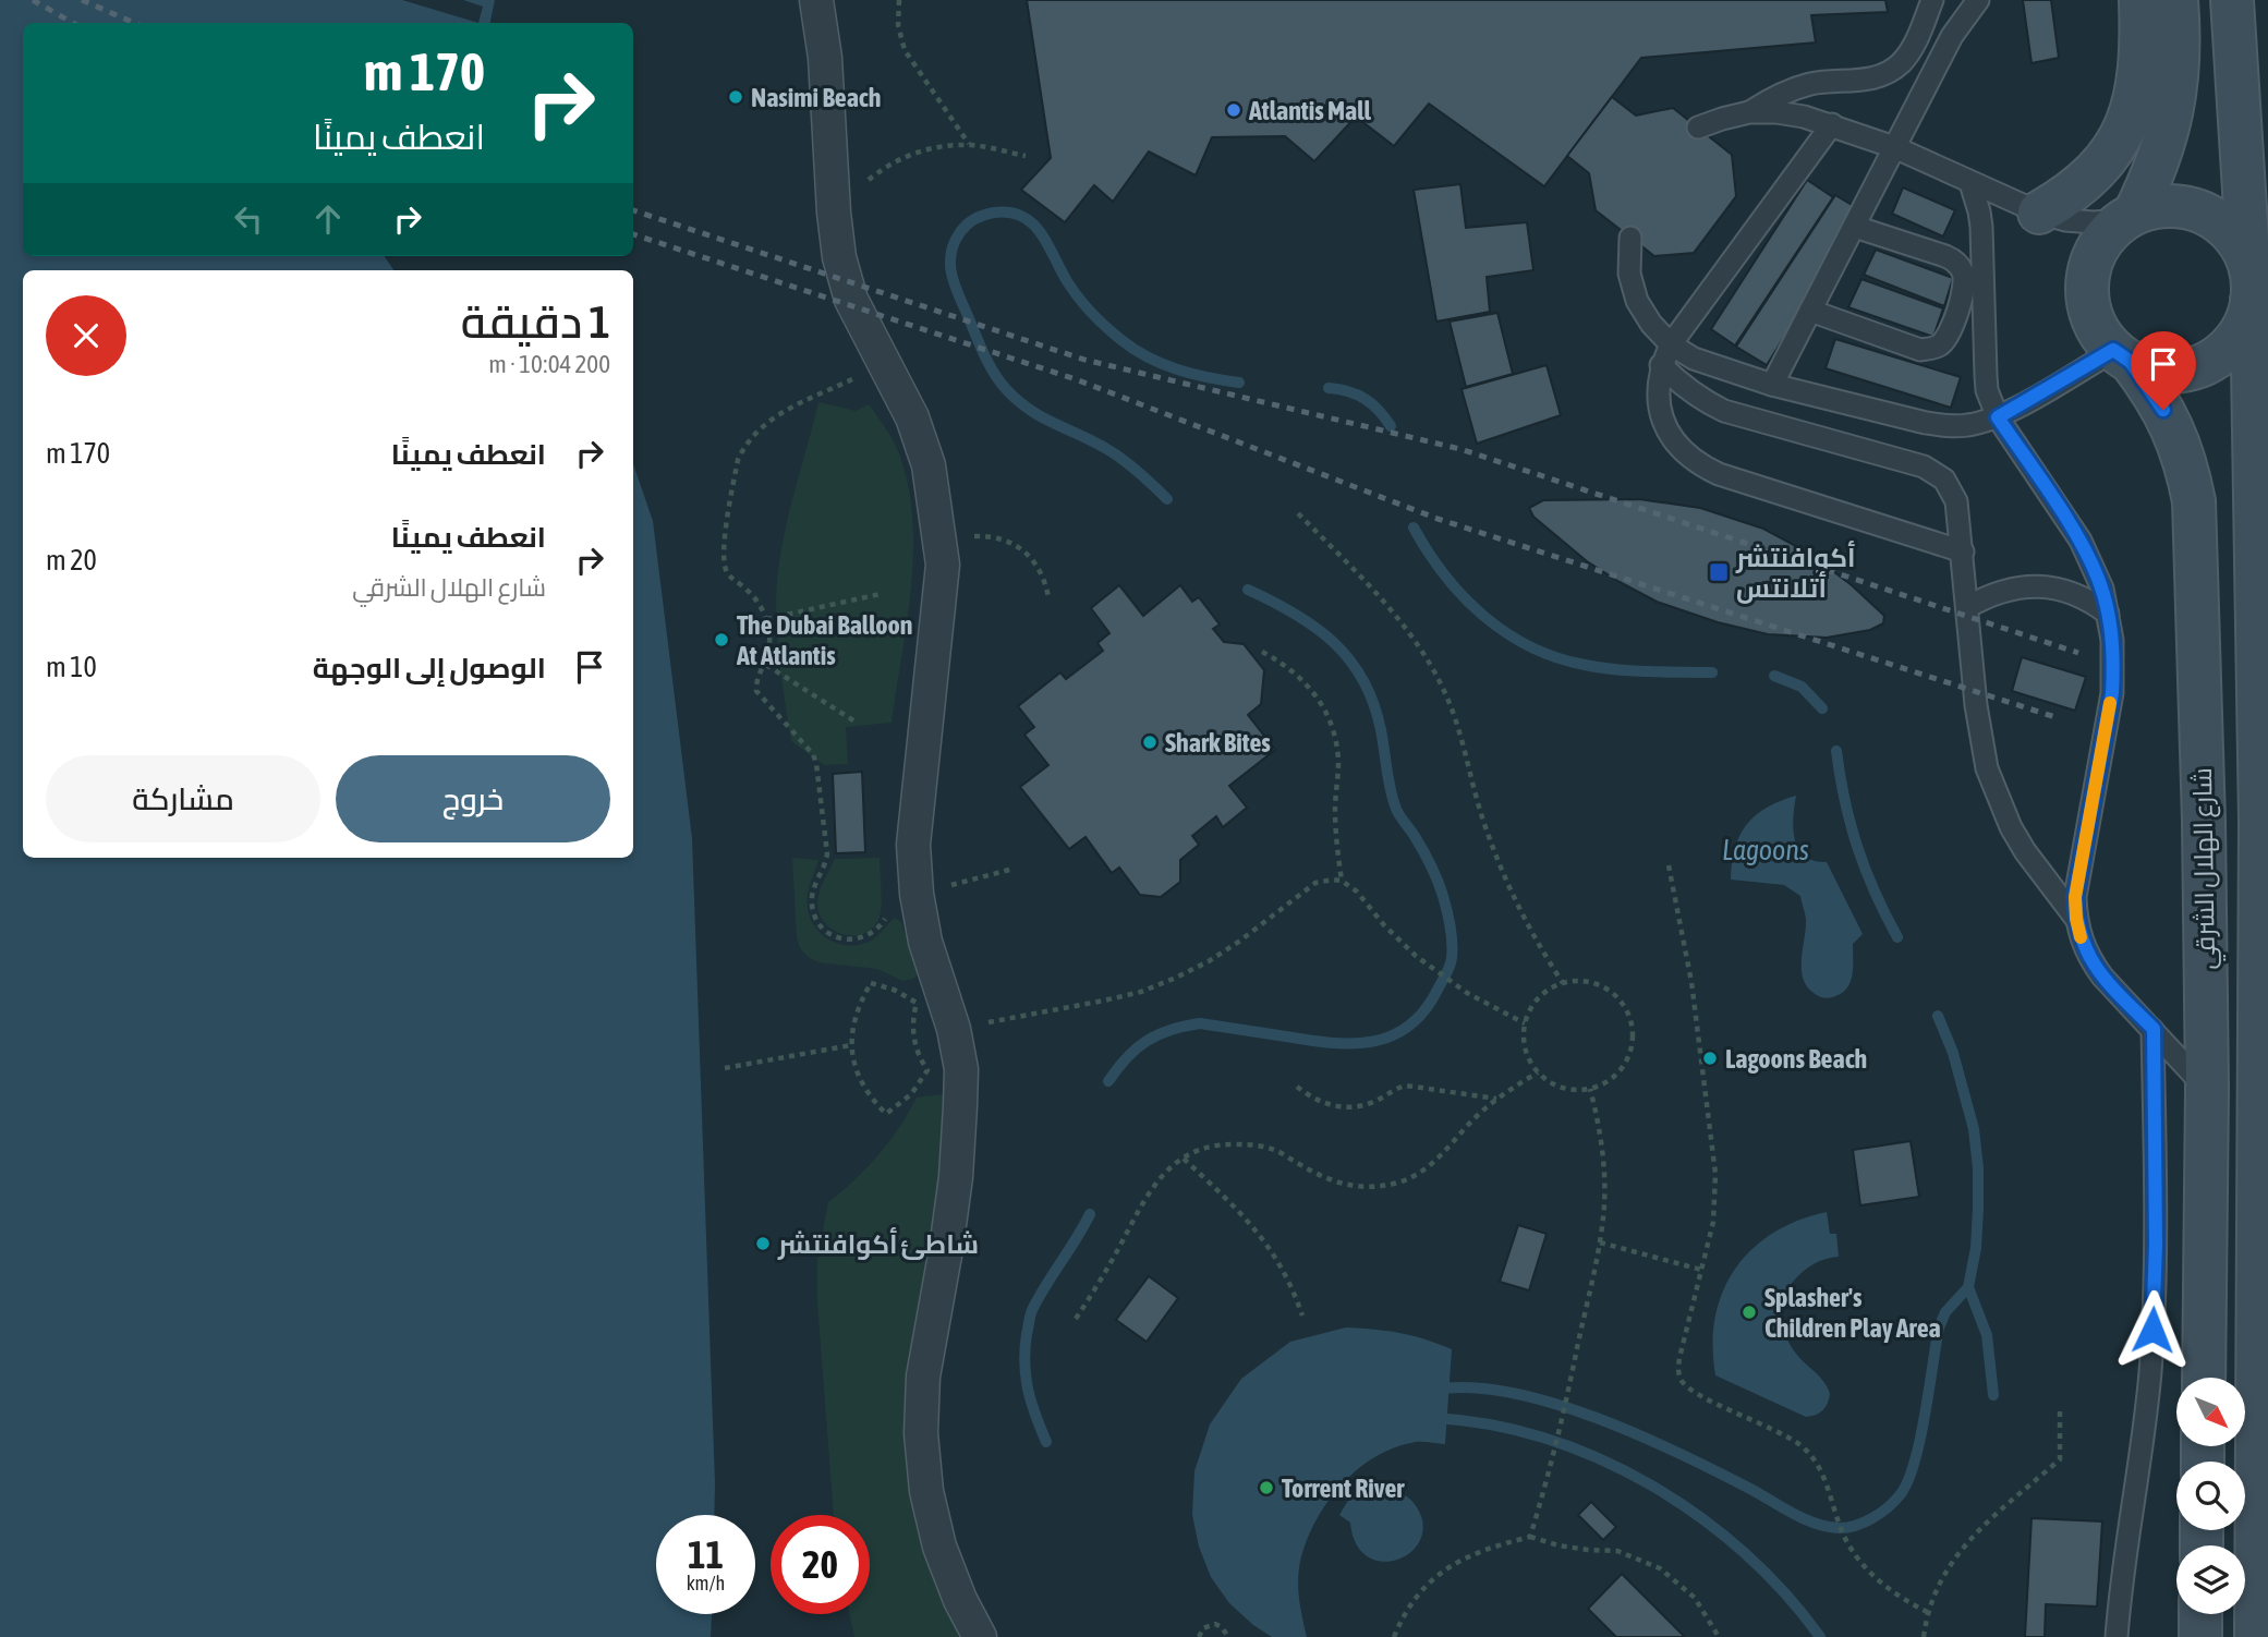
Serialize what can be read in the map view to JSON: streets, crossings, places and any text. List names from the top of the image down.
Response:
{
  "streets": {
    "main road": ["شارع الهلال الشرقي"]
  },
  "water": ["Lagoons"],
  "places": {
    "other": [
      "Nasimi Beach",
      "Atlantis Mall",
      "The Dubai Balloon At Atlantis",
      "Shark Bites",
      "Lagoons Beach",
      "شاطئ أكوافنتشر",
      "Splasher's Children Play Area",
      "Torrent River"
    ],
    "transit": ["أكوافنتشر أتلانتس"]
  },
  "north": "bottom right",
  "page": {
    "turn": ["170 m", "انعطف يمينًا"],
    "heading": ["1 دقيقة", "200 m · 10:04"],
    "list": [
      {
        "name": "انعطف يمينًا",
        "value": "170 m"
      },
      {
        "name": "انعطف يمينًا",
        "note": "شارع الهلال الشرقي",
        "value": "20 m"
      },
      {
        "name": "الوصول إلى الوجهة",
        "value": "10 m"
      }
    ],
    "buttons": ["خروج", "مشاركة"],
    "speed": "11 km/h",
    "limit": "20"
  }
}
